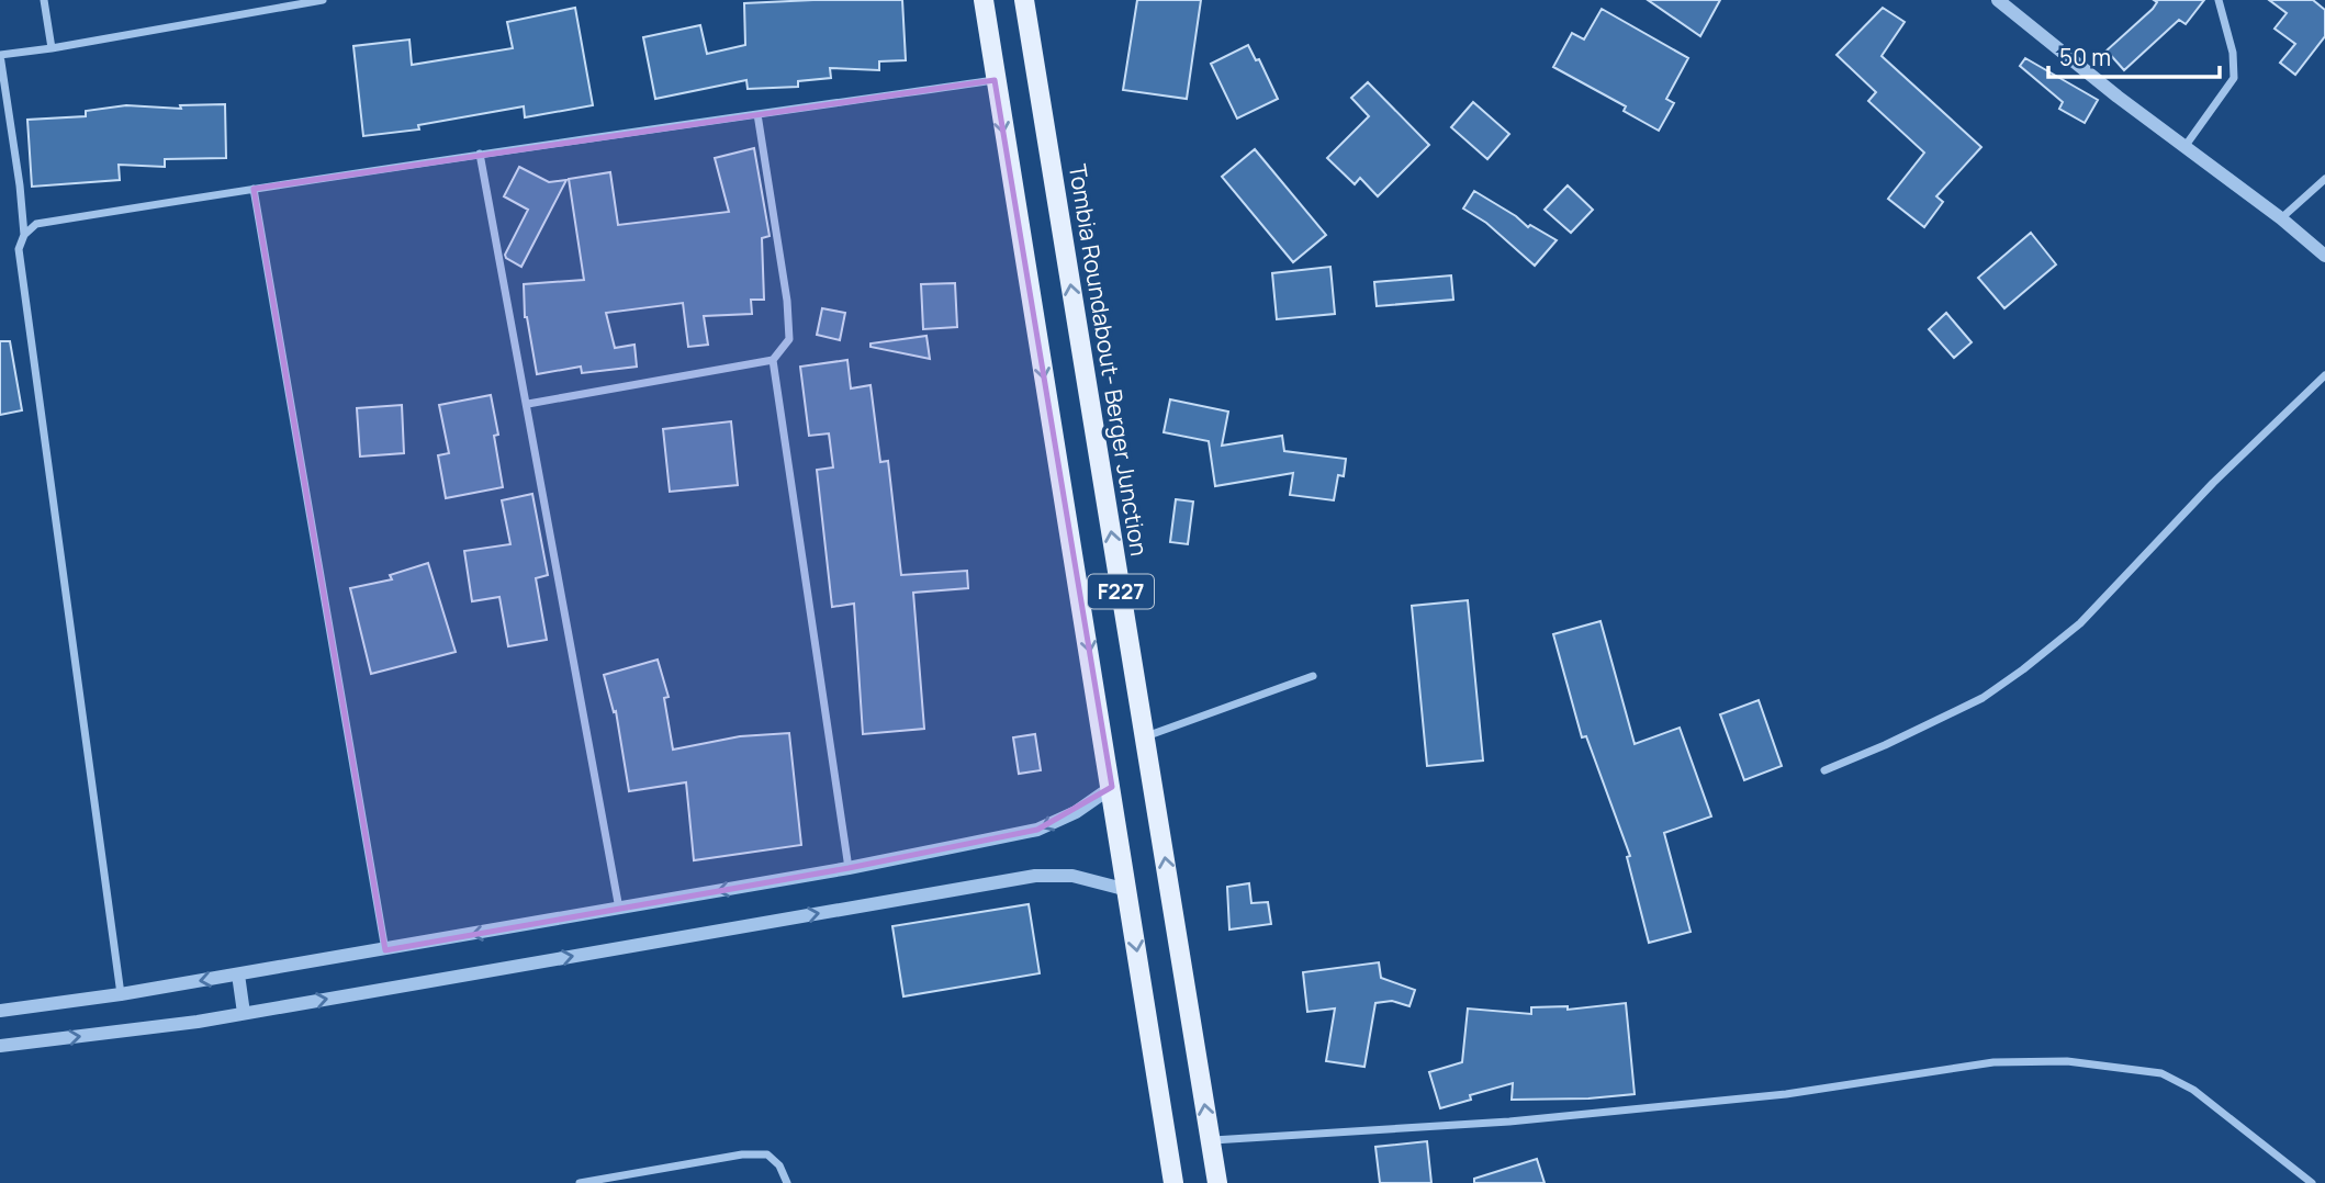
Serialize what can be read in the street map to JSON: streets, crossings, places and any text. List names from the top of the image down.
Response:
{
  "streets": {
    "main road": ["Tombia Roundabout- Berger Junction", "F227"]
  },
  "scale_bar": "50 m"
}
